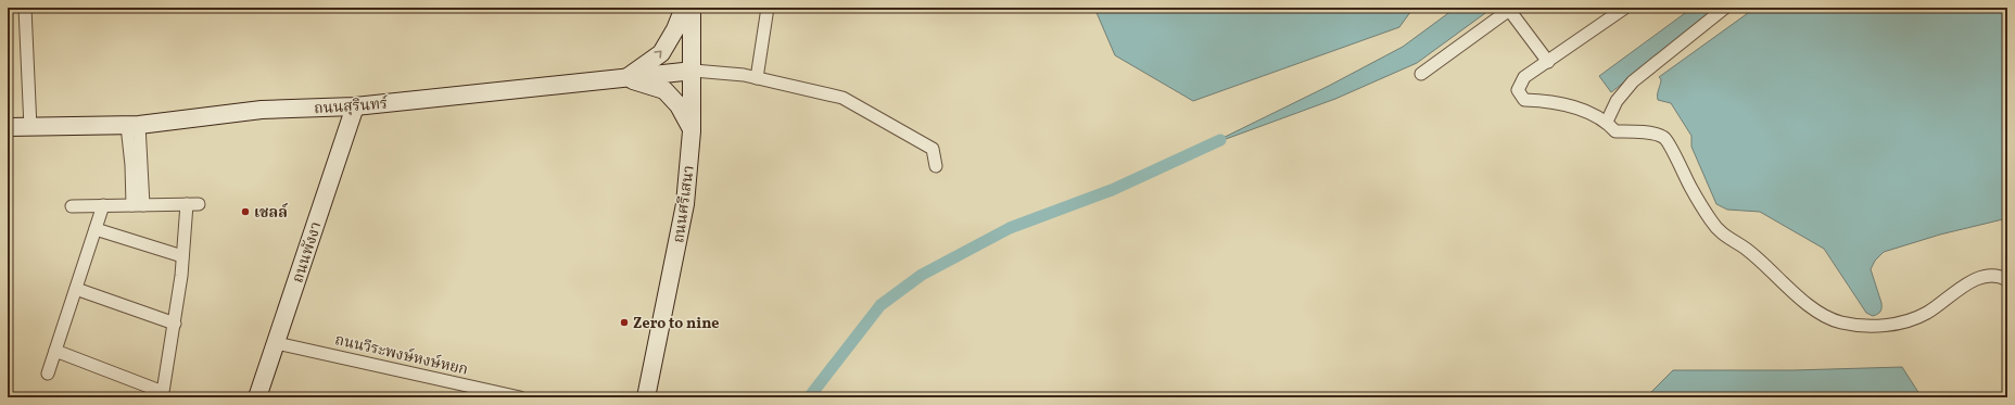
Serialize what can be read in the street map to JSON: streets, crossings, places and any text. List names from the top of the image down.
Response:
{
  "streets": {
    "street": [
      "ถนนสุรินทร์",
      "ถนนศรีเสนา",
      "ถนนพังงา",
      "ถนนวีระพงษ์หงษ์หยก"
    ]
  },
  "crossings": [
    ["ถนนสุรินทร์", "ถนนศรีเสนา"],
    ["ถนนสุรินทร์", "ถนนพังงา"],
    ["ถนนพังงา", "ถนนวีระพงษ์หงษ์หยก"]
  ],
  "places": ["เชลล์", "Zero to nine"]
}
